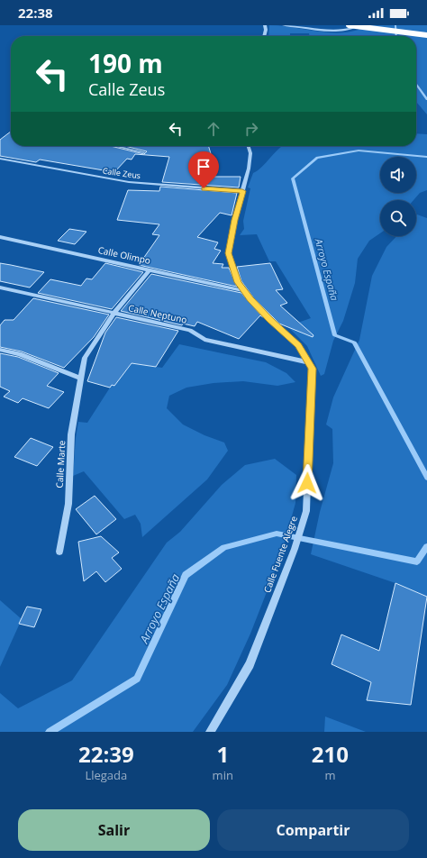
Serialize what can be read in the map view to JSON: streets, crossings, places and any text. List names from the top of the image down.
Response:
{
  "streets": {
    "street": [
      "Calle Zeus",
      "Calle Olimpo",
      "Calle Neptuno",
      "Calle Marte",
      "Calle Fuente Alegre"
    ]
  },
  "crossings": [
    ["Calle Zeus", "Calle Fuente Alegre"],
    ["Calle Olimpo", "Calle Marte"],
    ["Calle Olimpo", "Calle Fuente Alegre"],
    ["Calle Neptuno", "Calle Marte"],
    ["Calle Neptuno", "Calle Fuente Alegre"]
  ],
  "water": ["Arroyo España"],
  "page": {
    "status": "22:38",
    "turn": ["190 m", "Calle Zeus"],
    "eta": [
      "22:39",
      "Llegada",
      "1",
      "min",
      "210",
      "m"
    ],
    "buttons": ["Salir", "Compartir"]
  }
}
